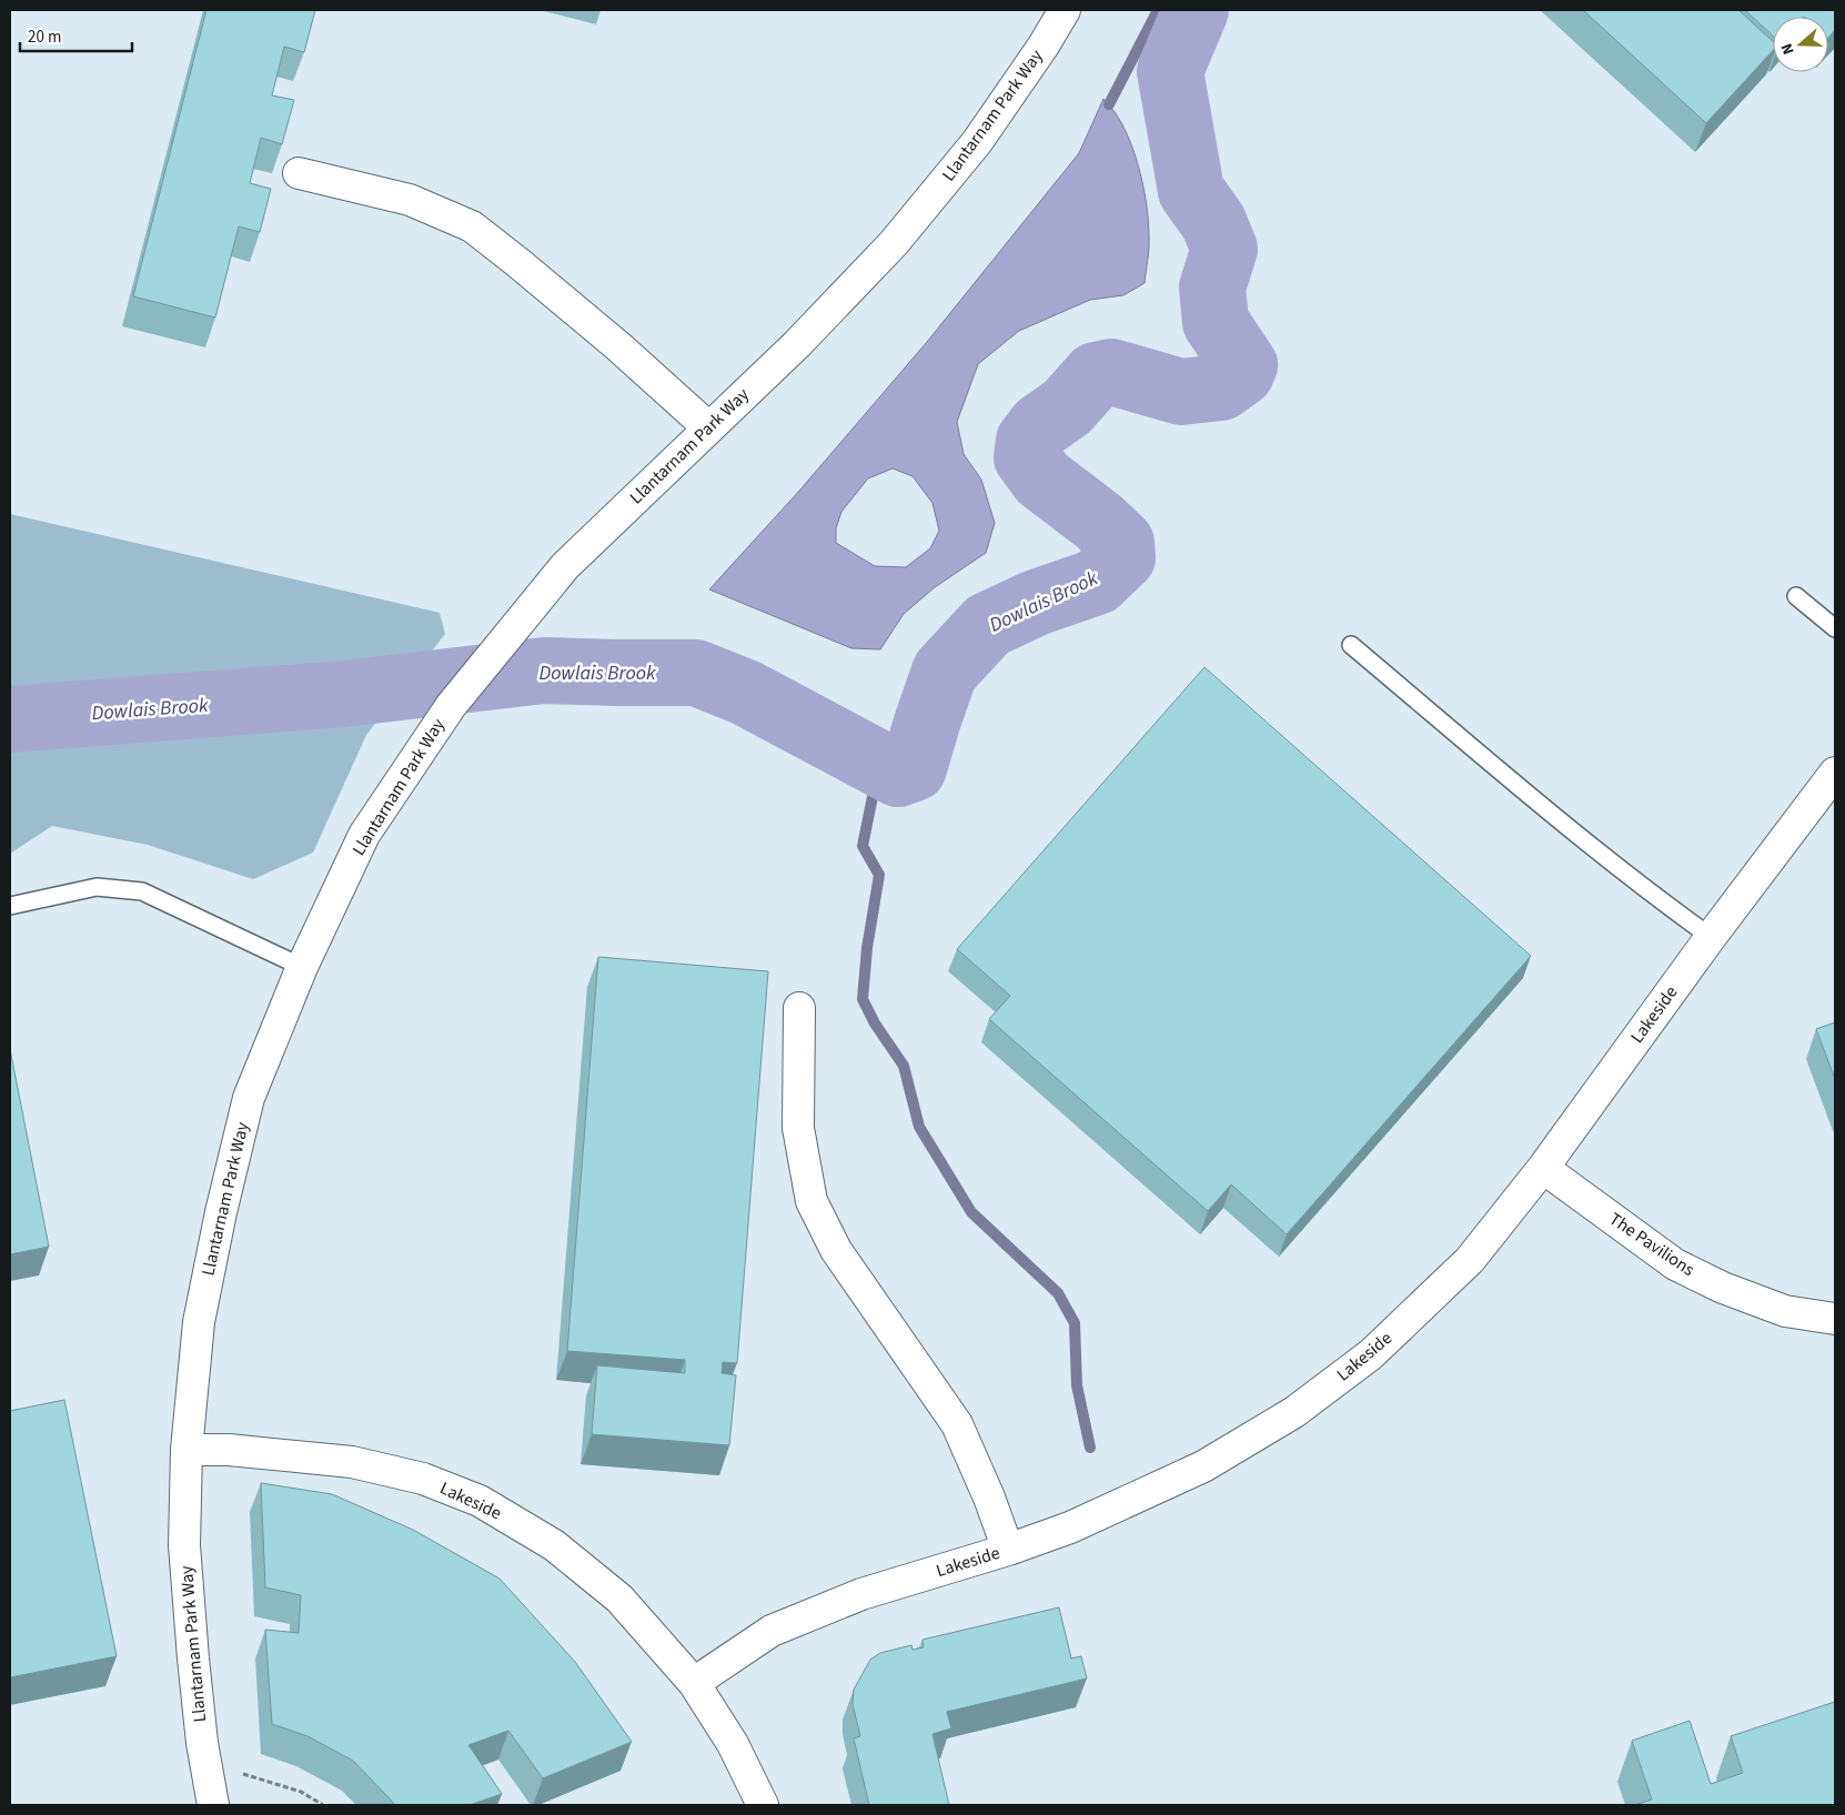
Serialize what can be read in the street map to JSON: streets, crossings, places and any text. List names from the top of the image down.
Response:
{
  "streets": {
    "street": ["Llantarnam Park Way", "Lakeside", "The Pavilions"]
  },
  "crossings": [
    ["Llantarnam Park Way", "Lakeside"],
    ["Lakeside", "The Pavilions"]
  ],
  "water": ["Dowlais Brook"],
  "scale_bar": "20 m",
  "north": "left"
}
